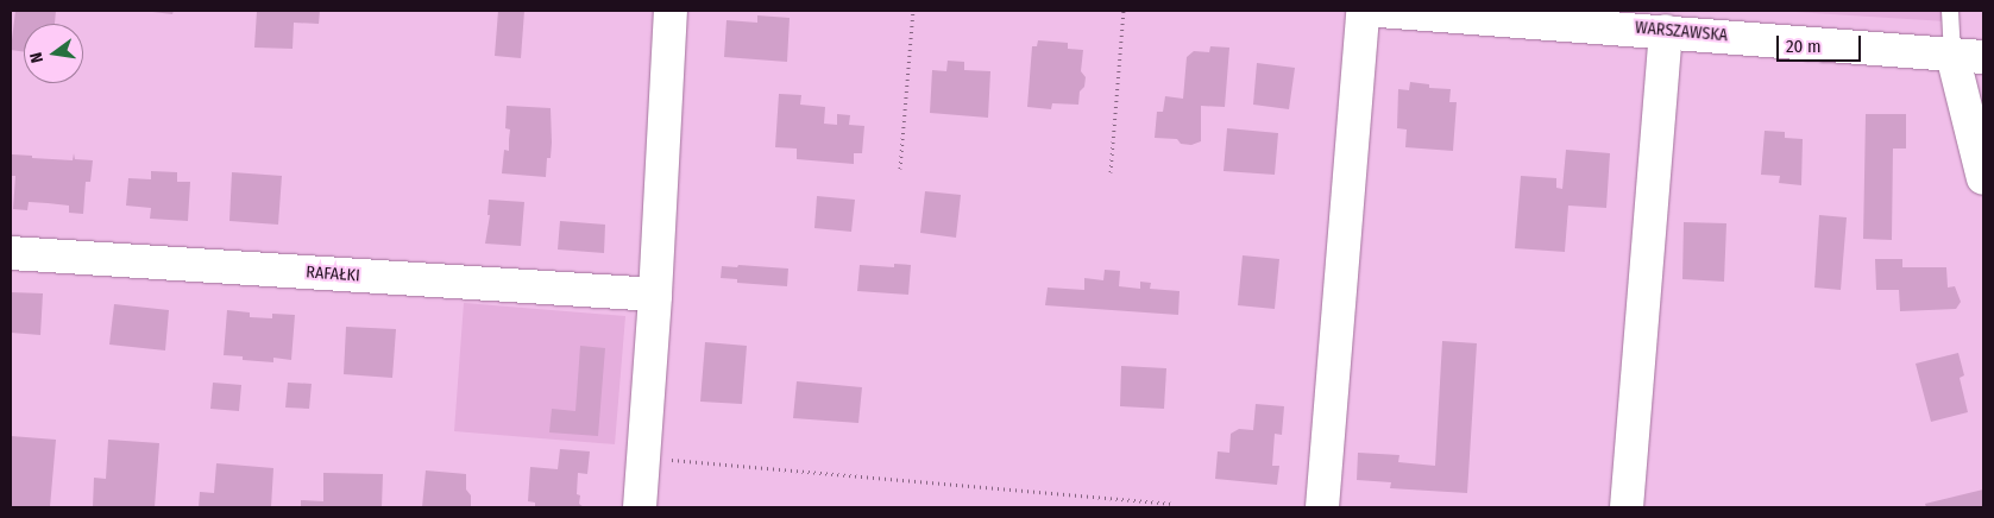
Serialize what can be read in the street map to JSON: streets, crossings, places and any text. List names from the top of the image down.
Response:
{
  "streets": {
    "street": ["WARSZAWSKA", "RAFAŁKI"]
  },
  "scale_bar": "20 m",
  "north": "left"
}
